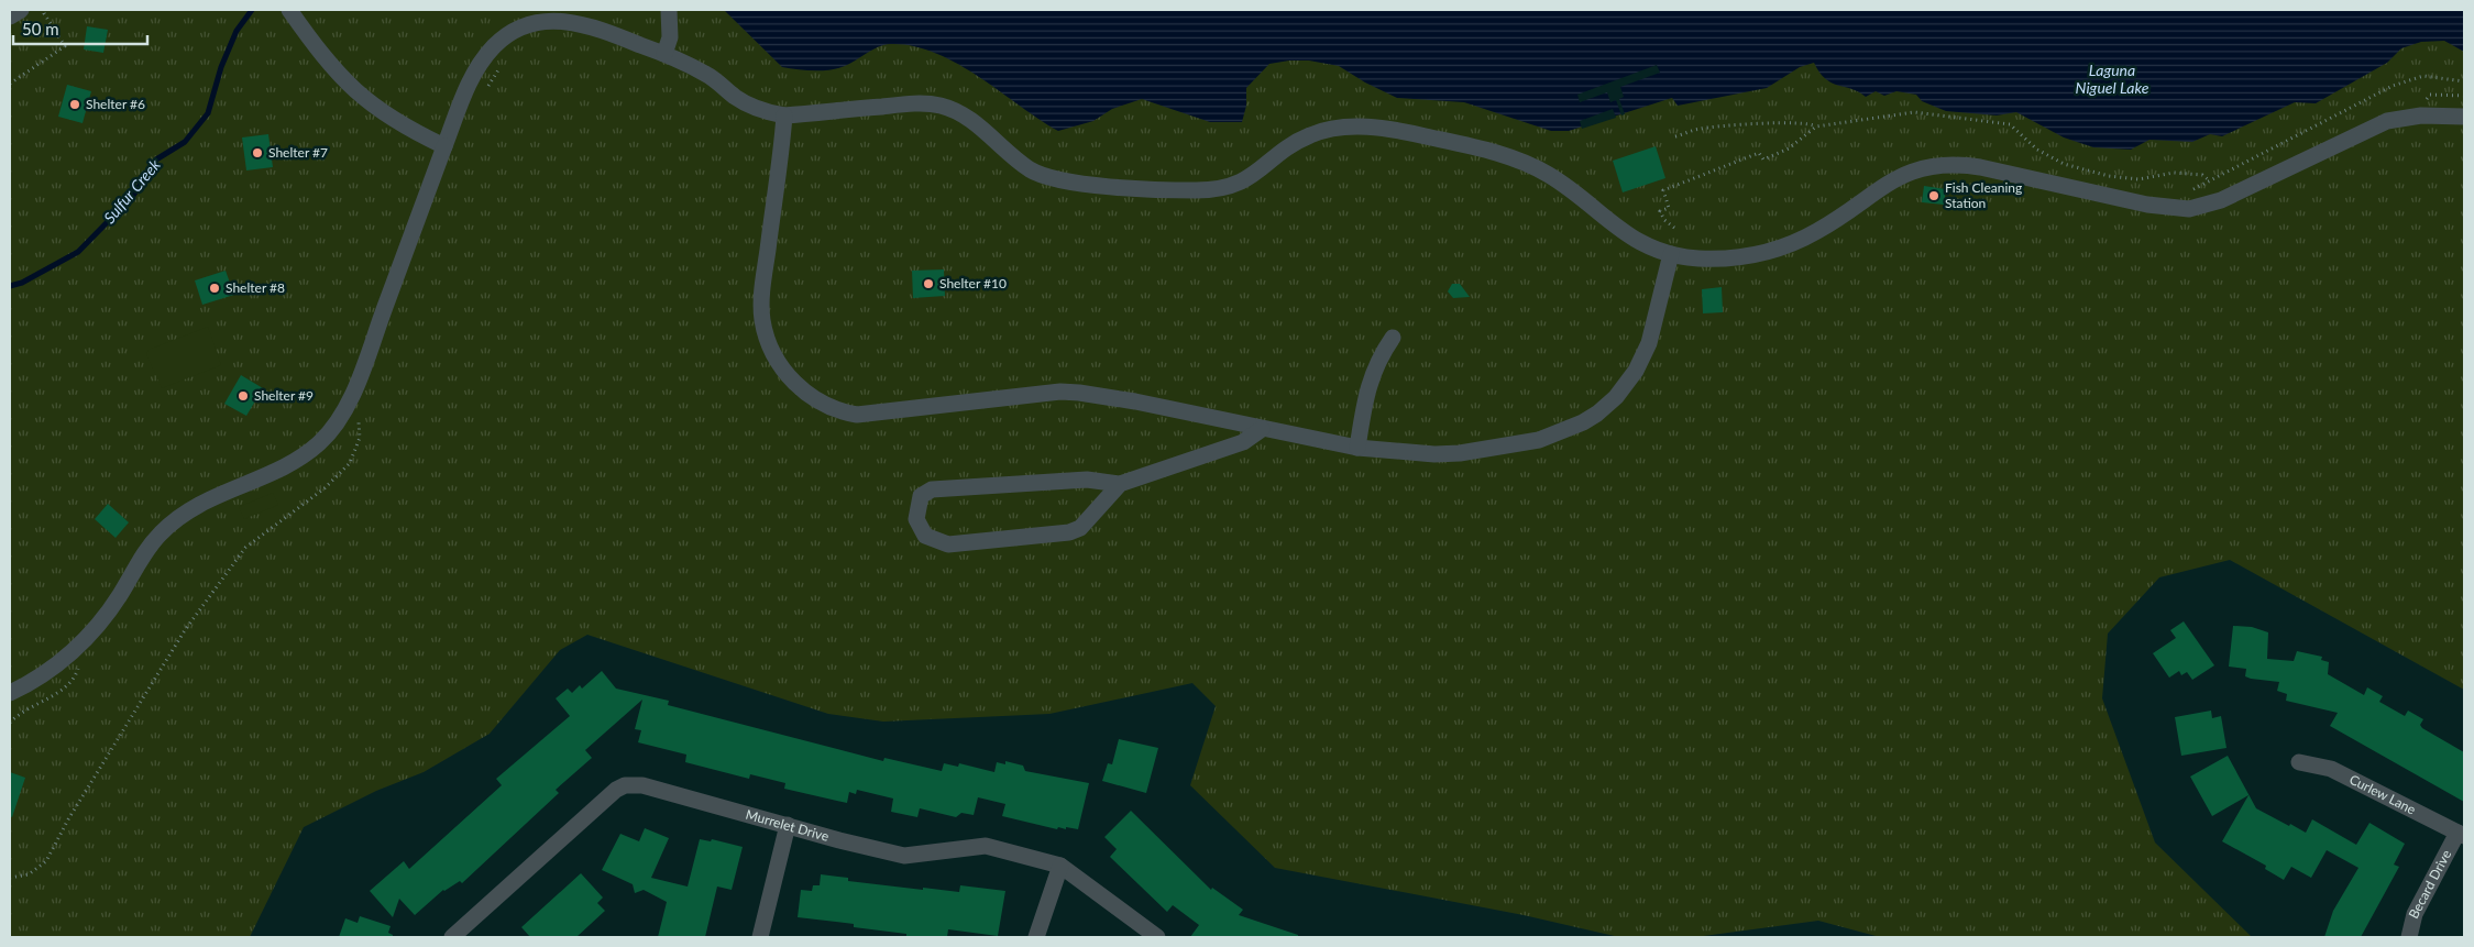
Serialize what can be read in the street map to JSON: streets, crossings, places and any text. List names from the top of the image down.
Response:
{
  "streets": {
    "street": ["Curlew Lane", "Murrelet Drive", "Becard Drive"]
  },
  "crossings": [
    ["Curlew Lane", "Becard Drive"]
  ],
  "water": ["Laguna Niguel Lake", "Sulfur Creek"],
  "places": [
    "Shelter #6",
    "Shelter #7",
    "Fish Cleaning Station",
    "Shelter #10",
    "Shelter #8",
    "Shelter #9"
  ],
  "scale_bar": "50 m"
}
